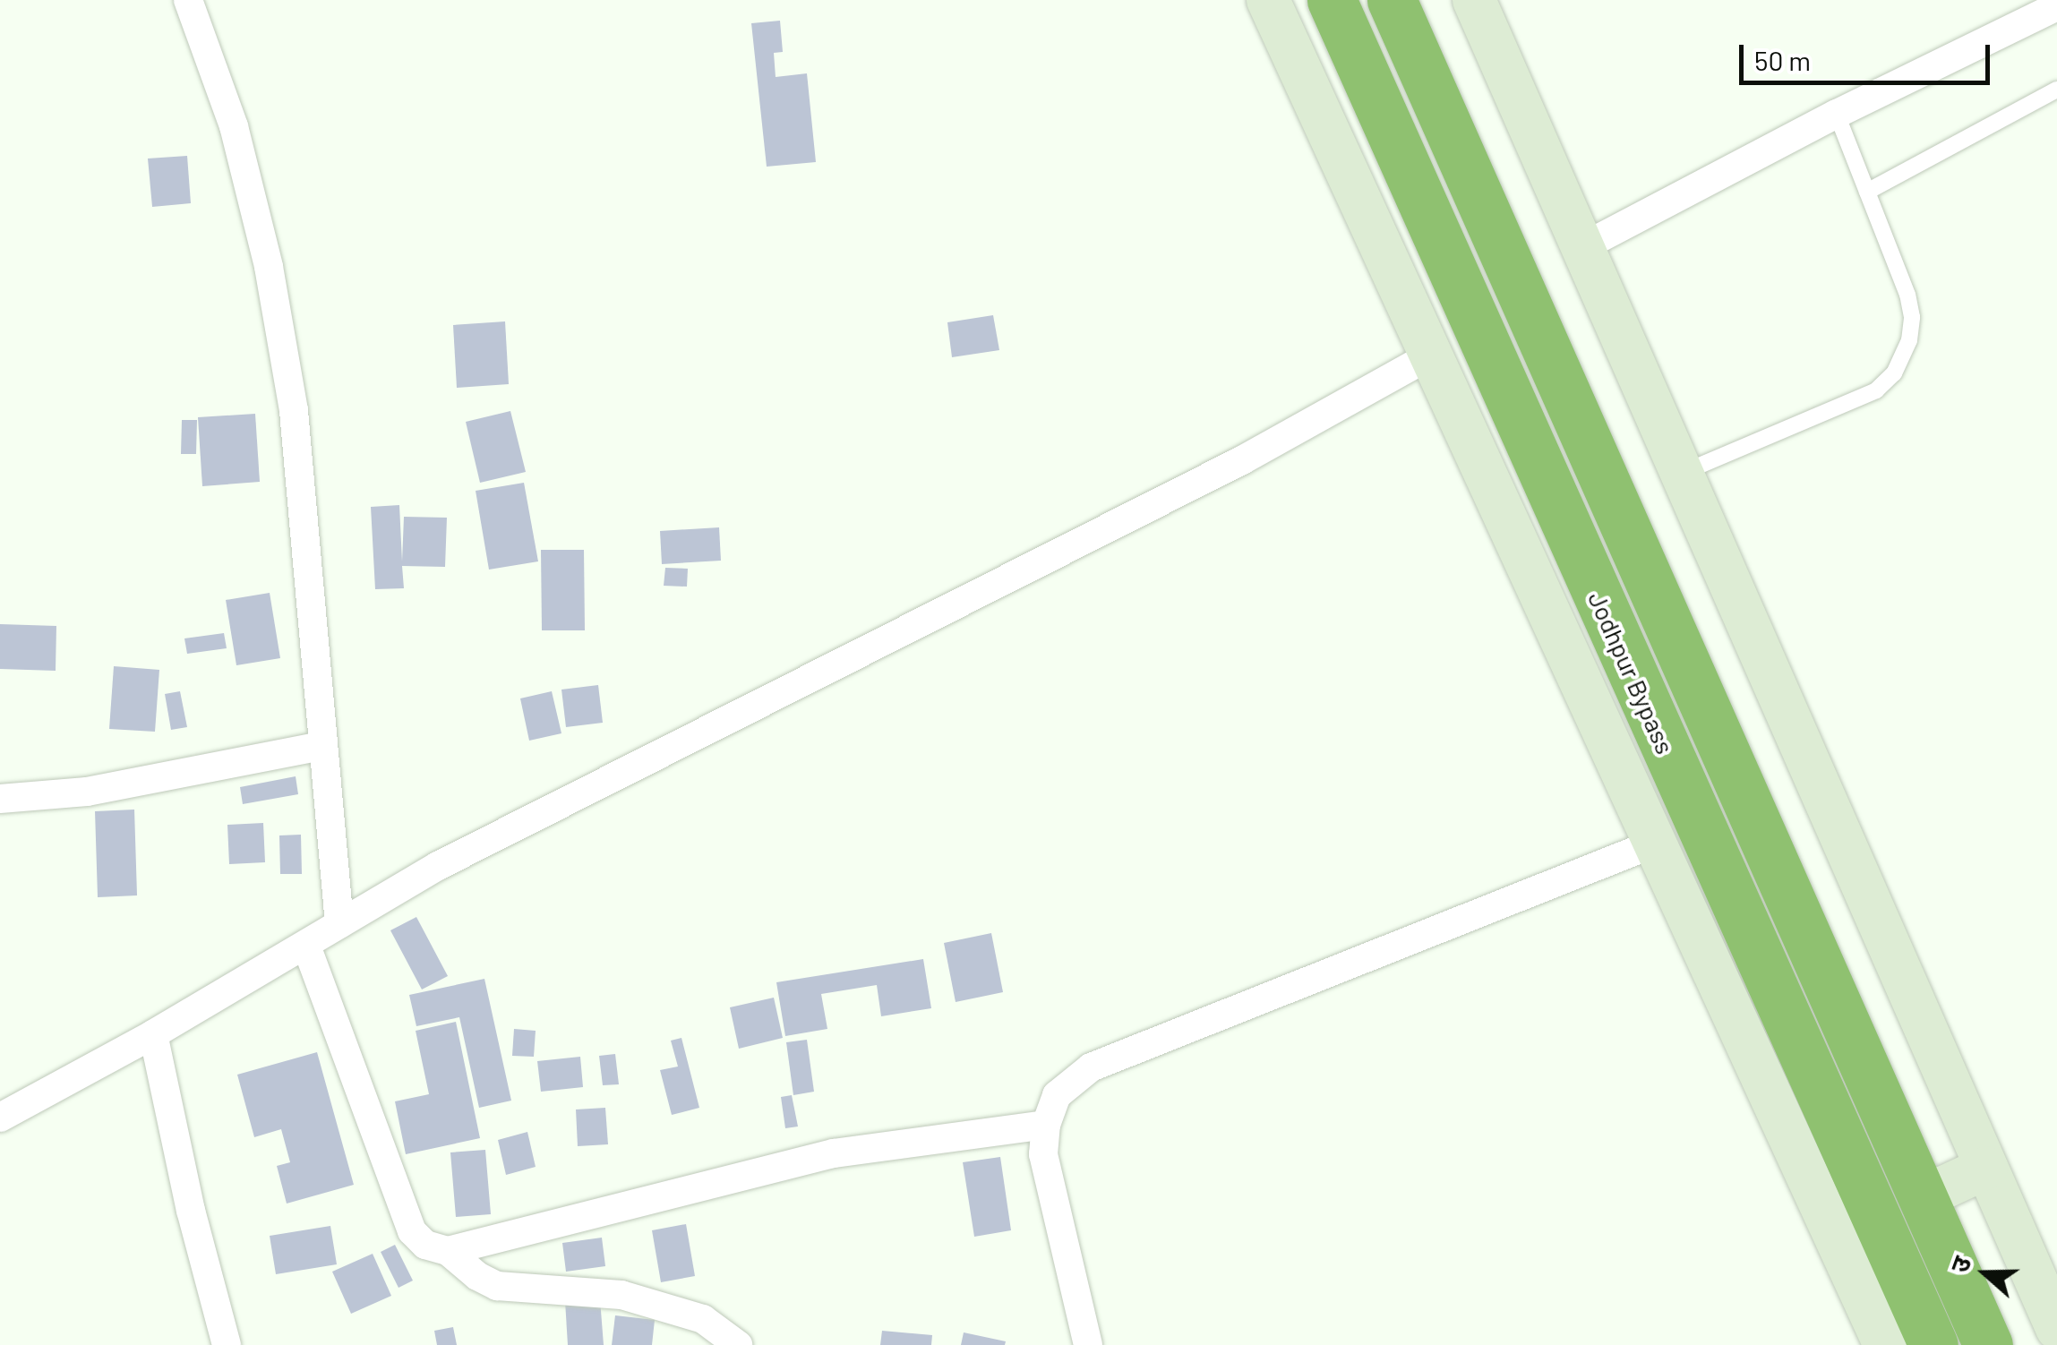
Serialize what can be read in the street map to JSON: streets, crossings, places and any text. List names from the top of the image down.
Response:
{
  "streets": {
    "highway": ["Jodhpur Bypass"]
  },
  "scale_bar": "50 m",
  "north": "left"
}
